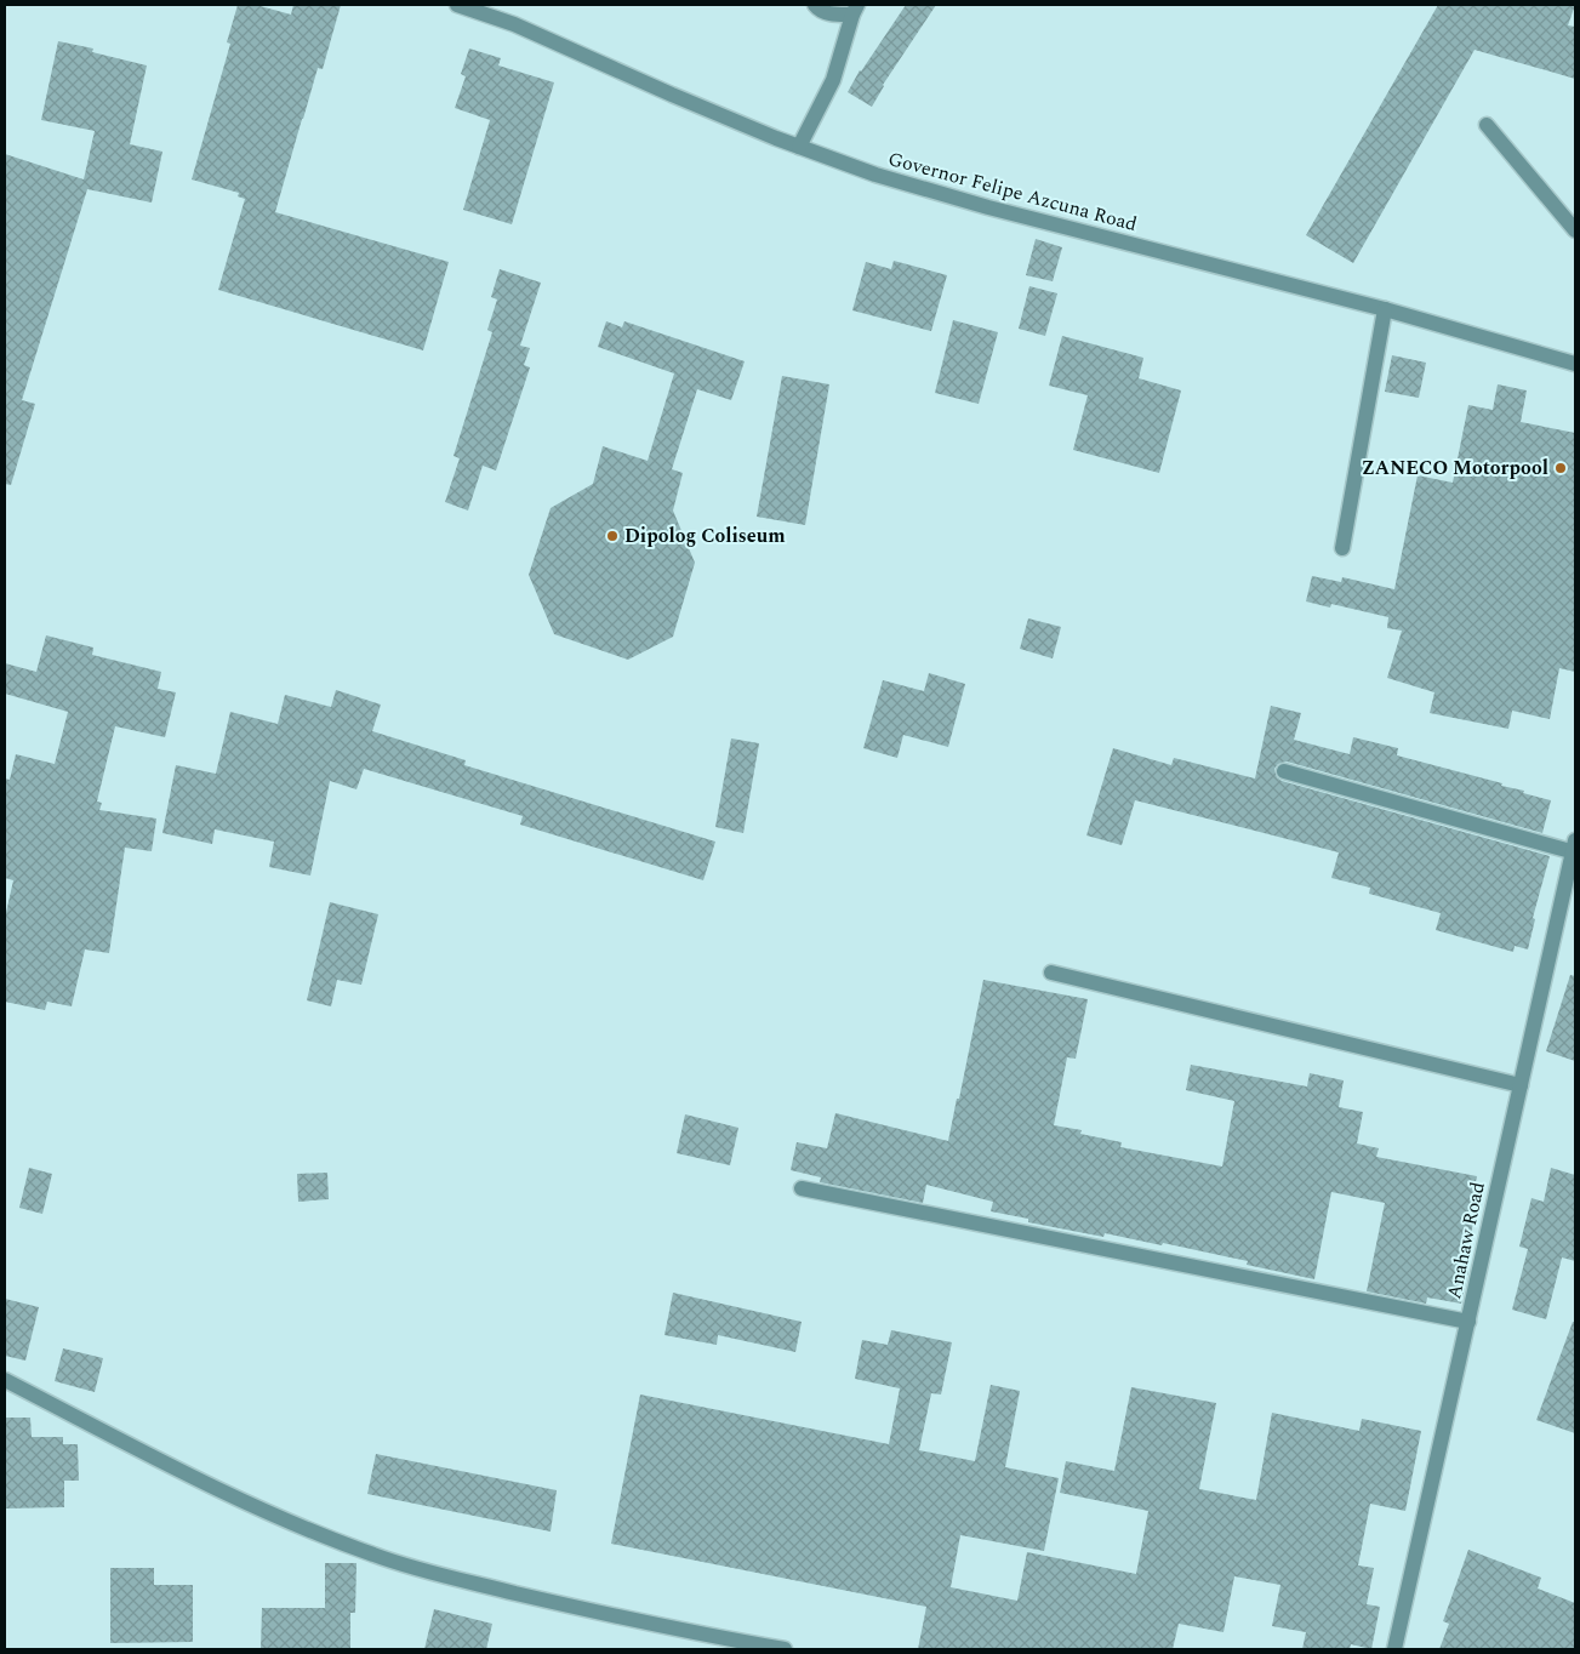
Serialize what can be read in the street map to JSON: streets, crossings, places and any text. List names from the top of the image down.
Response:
{
  "streets": {
    "street": ["Governor Felipe Azcuna Road", "Anahaw Road"]
  },
  "places": ["ZANECO Motorpool", "Dipolog Coliseum"]
}
